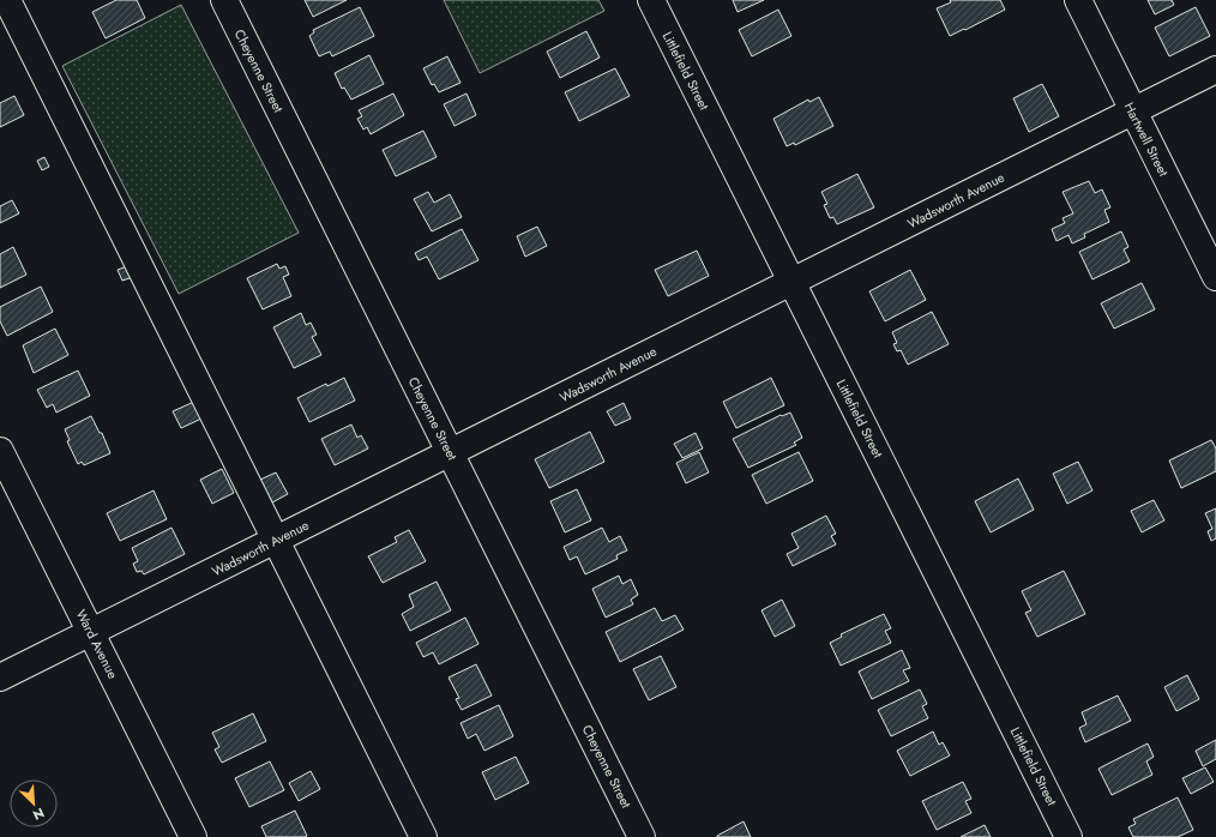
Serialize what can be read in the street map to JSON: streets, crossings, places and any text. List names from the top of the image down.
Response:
{
  "streets": {
    "street": [
      "Cheyenne Street",
      "Littlefield Street",
      "Hartwell Street",
      "Wadsworth Avenue",
      "Ward Avenue"
    ]
  },
  "crossings": [
    ["Cheyenne Street", "Wadsworth Avenue"],
    ["Littlefield Street", "Wadsworth Avenue"],
    ["Hartwell Street", "Wadsworth Avenue"],
    ["Wadsworth Avenue", "Ward Avenue"]
  ],
  "north": "bottom right"
}
